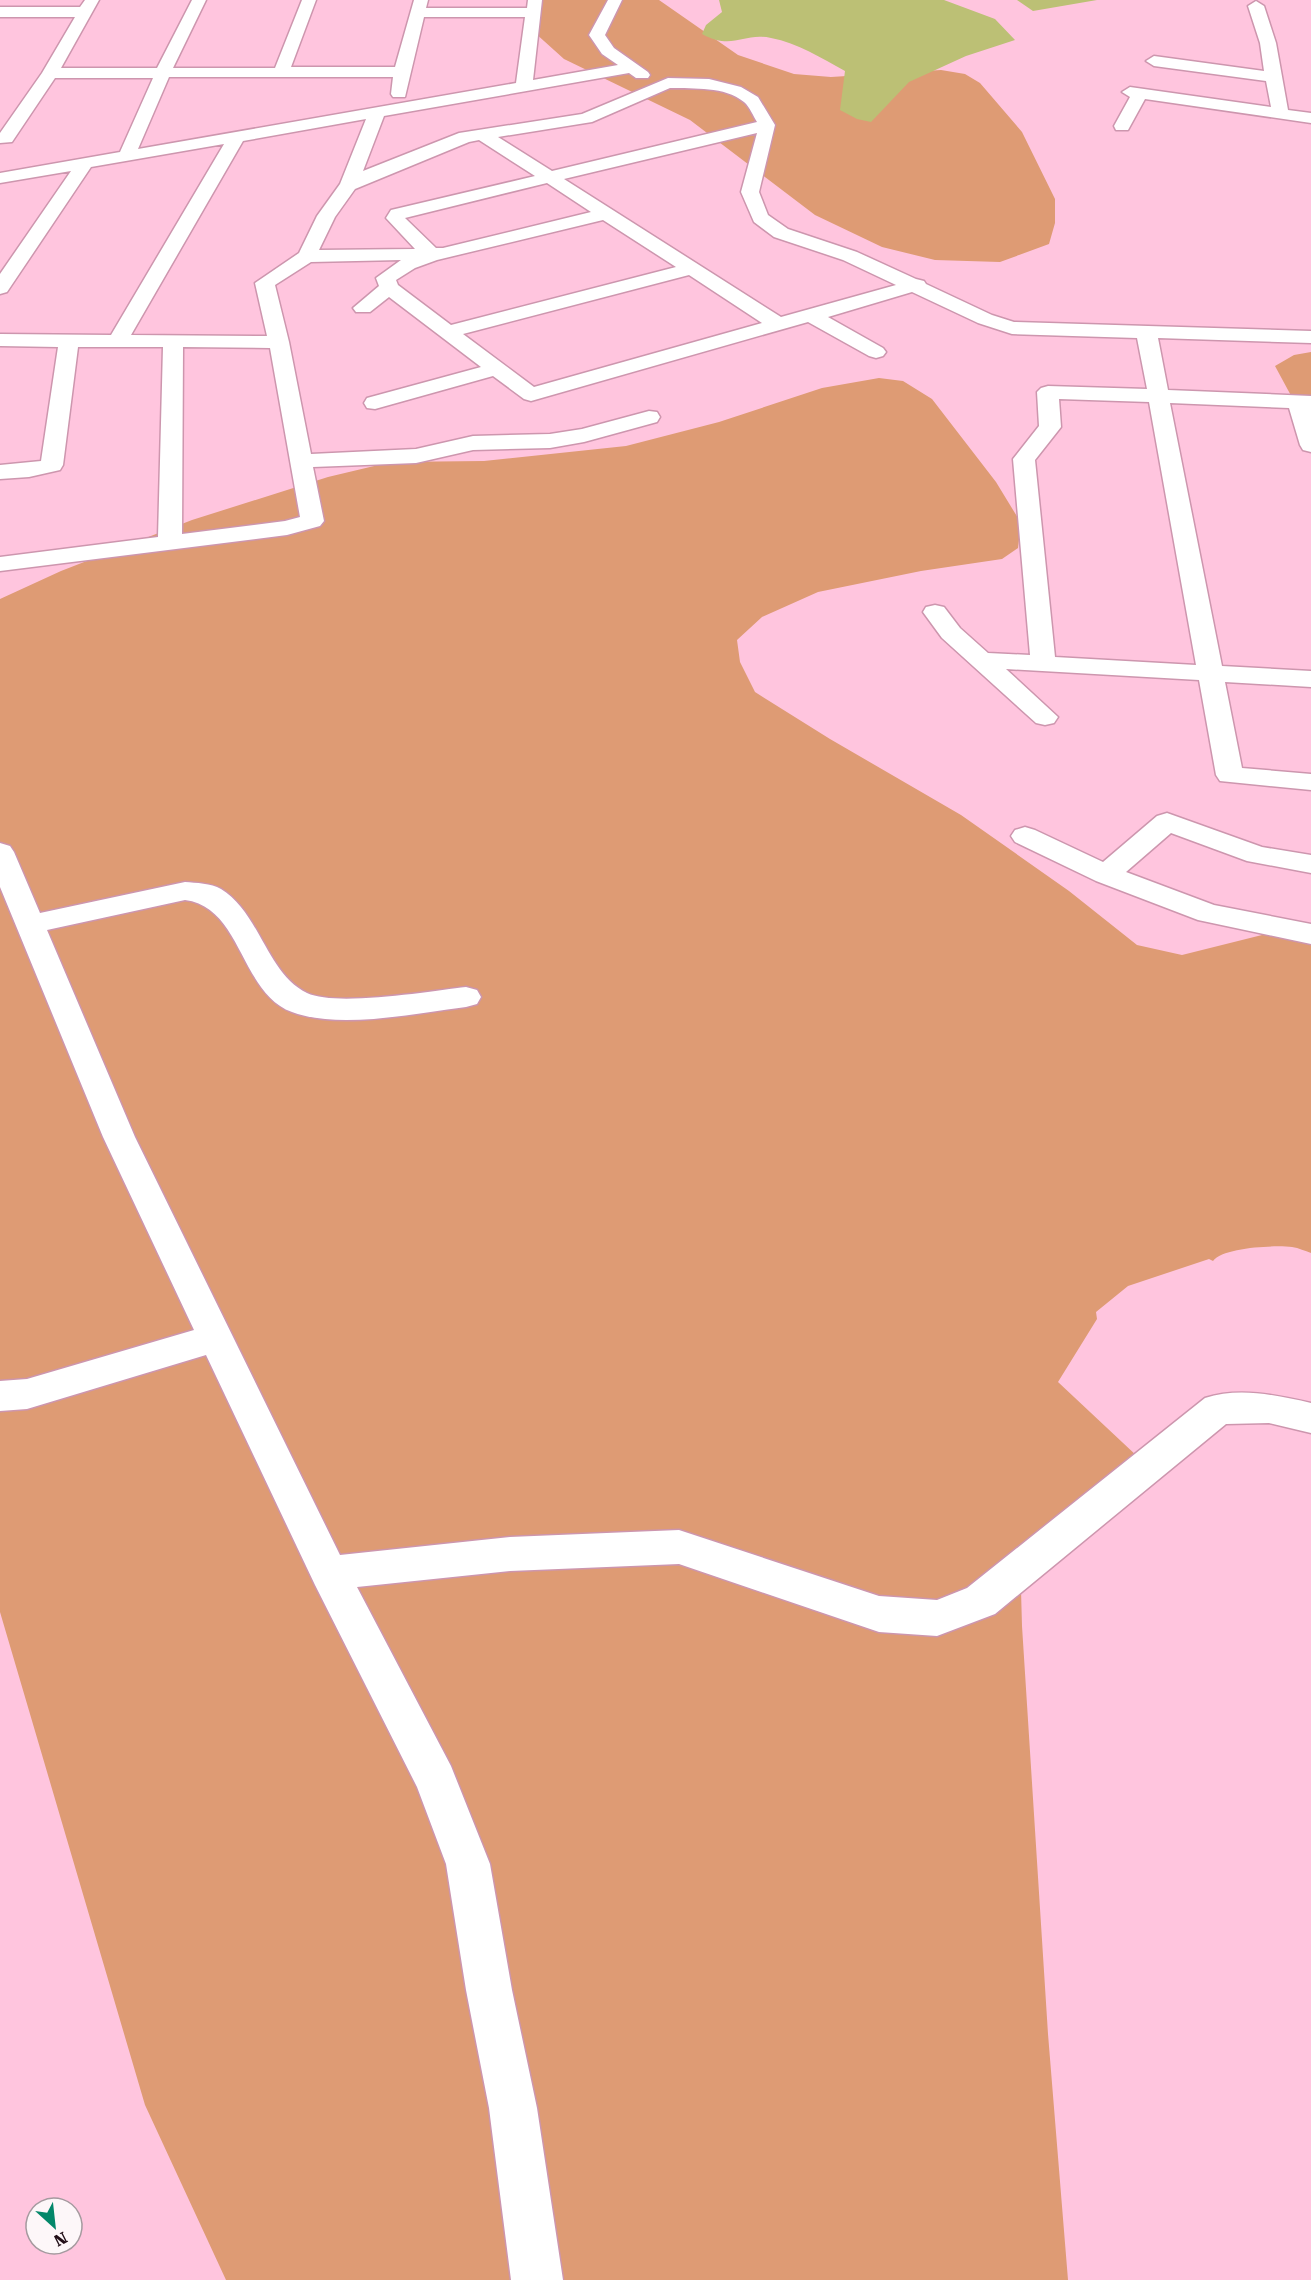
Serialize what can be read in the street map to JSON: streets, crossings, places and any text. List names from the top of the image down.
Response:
{
  "north": "bottom right"
}
